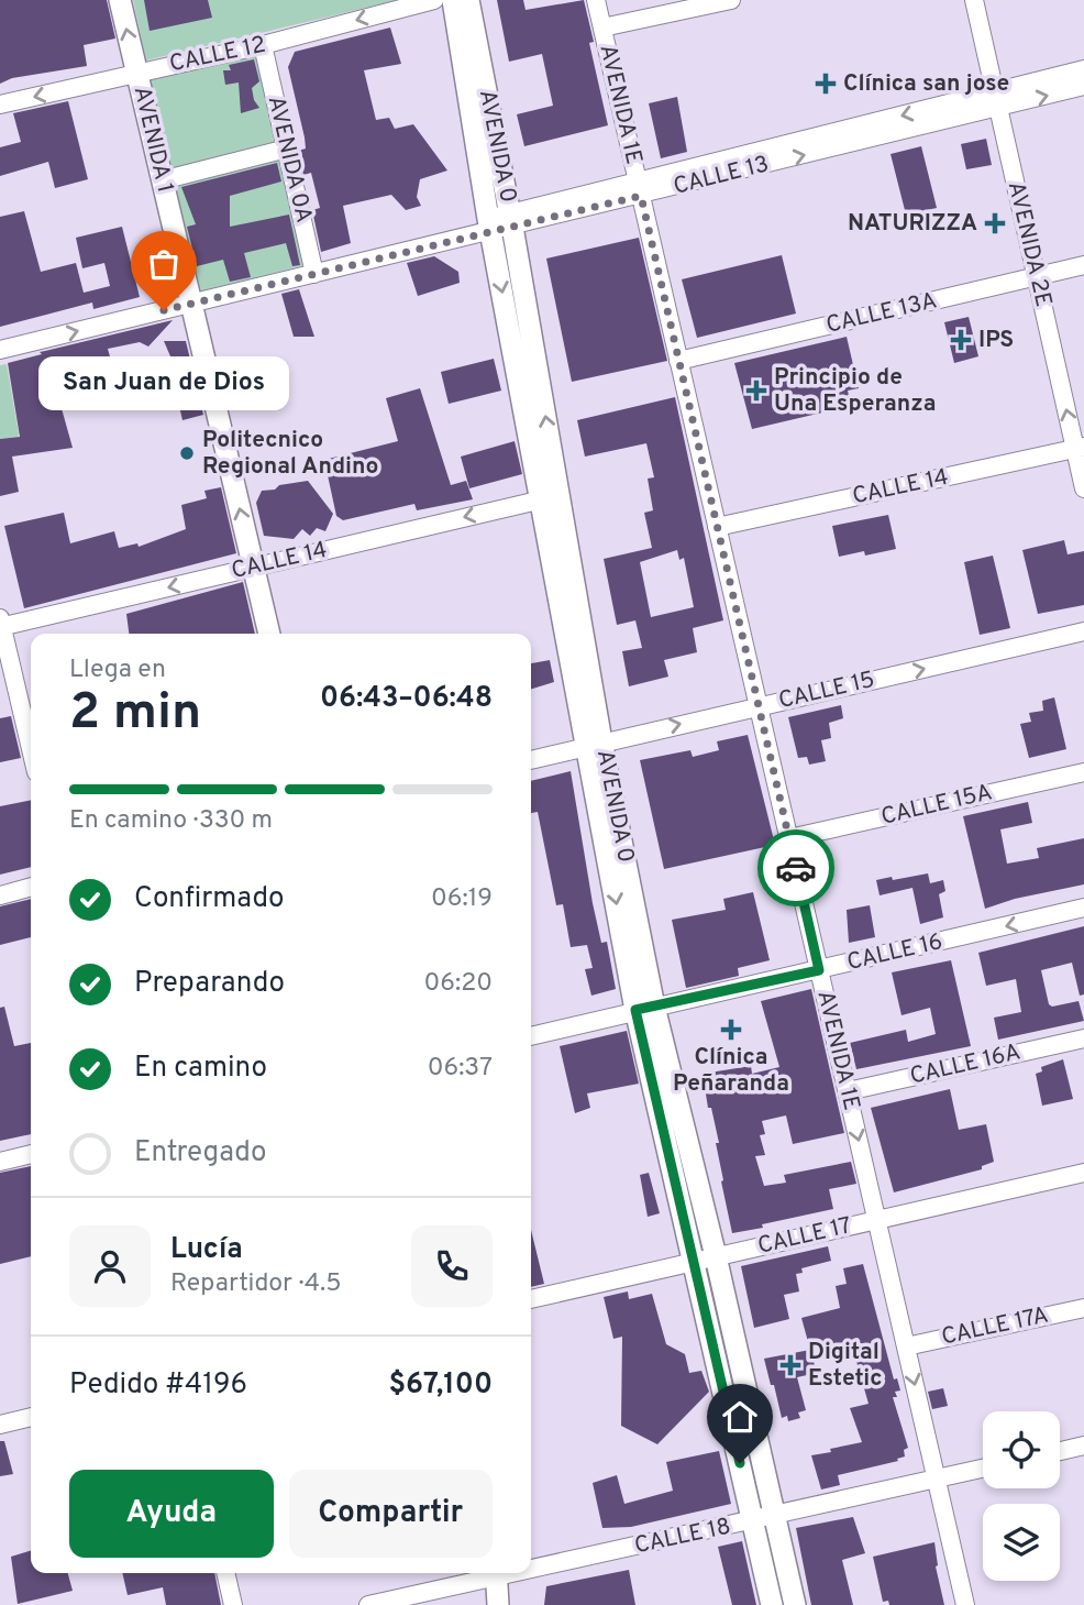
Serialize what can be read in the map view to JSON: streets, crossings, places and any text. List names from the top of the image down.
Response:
{
  "streets": {
    "street": [
      "CALLE 12",
      "AVENIDA 1E",
      "AVENIDA 1",
      "AVENIDA 0",
      "AVENIDA 0A",
      "CALLE 13",
      "AVENIDA 2E",
      "CALLE 13A",
      "CALLE 14",
      "CALLE 15",
      "CALLE 15A",
      "CALLE 16",
      "CALLE 16A",
      "CALLE 17",
      "CALLE 17A",
      "CALLE 18"
    ]
  },
  "crossings": [
    ["CALLE 12", "AVENIDA 1"],
    ["CALLE 12", "AVENIDA 0A"],
    ["AVENIDA 1E", "CALLE 13"],
    ["AVENIDA 1E", "CALLE 13A"],
    ["AVENIDA 1E", "CALLE 14"],
    ["AVENIDA 1E", "CALLE 15"],
    ["AVENIDA 1E", "CALLE 15A"],
    ["AVENIDA 1E", "CALLE 16"],
    ["AVENIDA 1E", "CALLE 16A"],
    ["AVENIDA 1E", "CALLE 17"],
    ["AVENIDA 1E", "CALLE 17A"],
    ["AVENIDA 1E", "CALLE 18"],
    ["AVENIDA 1", "CALLE 13"],
    ["AVENIDA 1", "CALLE 14"],
    ["AVENIDA 0", "CALLE 13"],
    ["AVENIDA 0", "CALLE 14"],
    ["AVENIDA 0", "CALLE 15"],
    ["AVENIDA 0", "CALLE 16"],
    ["AVENIDA 0", "CALLE 17"],
    ["AVENIDA 0", "CALLE 18"],
    ["AVENIDA 0A", "CALLE 13"],
    ["CALLE 13", "AVENIDA 2E"],
    ["AVENIDA 2E", "CALLE 13A"],
    ["AVENIDA 2E", "CALLE 14"]
  ],
  "one_way": [
    "CALLE 12",
    "AVENIDA 1",
    "AVENIDA 2E",
    "CALLE 14",
    "CALLE 15",
    "CALLE 16"
  ],
  "places": {
    "health": [
      "Clínica san jose",
      "NATURIZZA",
      "IPS",
      "Principio de Una Esperanza",
      "Clínica Peñaranda",
      "Digital Estetic"
    ],
    "other": ["San Juan de Dios", "Politecnico Regional Andino"]
  },
  "page": {
    "bubble": "San Juan de Dios",
    "heading": ["2 min", "Llega en", "06:43–06:48"],
    "panel": [
      "Lucía",
      "Repartidor · 4.5",
      "Pedido #4196",
      "$67,100"
    ],
    "bar": "En camino · 330 m",
    "list": [
      ["Confirmado", "06:19"],
      ["Preparando", "06:20"],
      ["En camino", "06:37"],
      "Entregado"
    ],
    "buttons": ["Ayuda", "Compartir"]
  }
}
